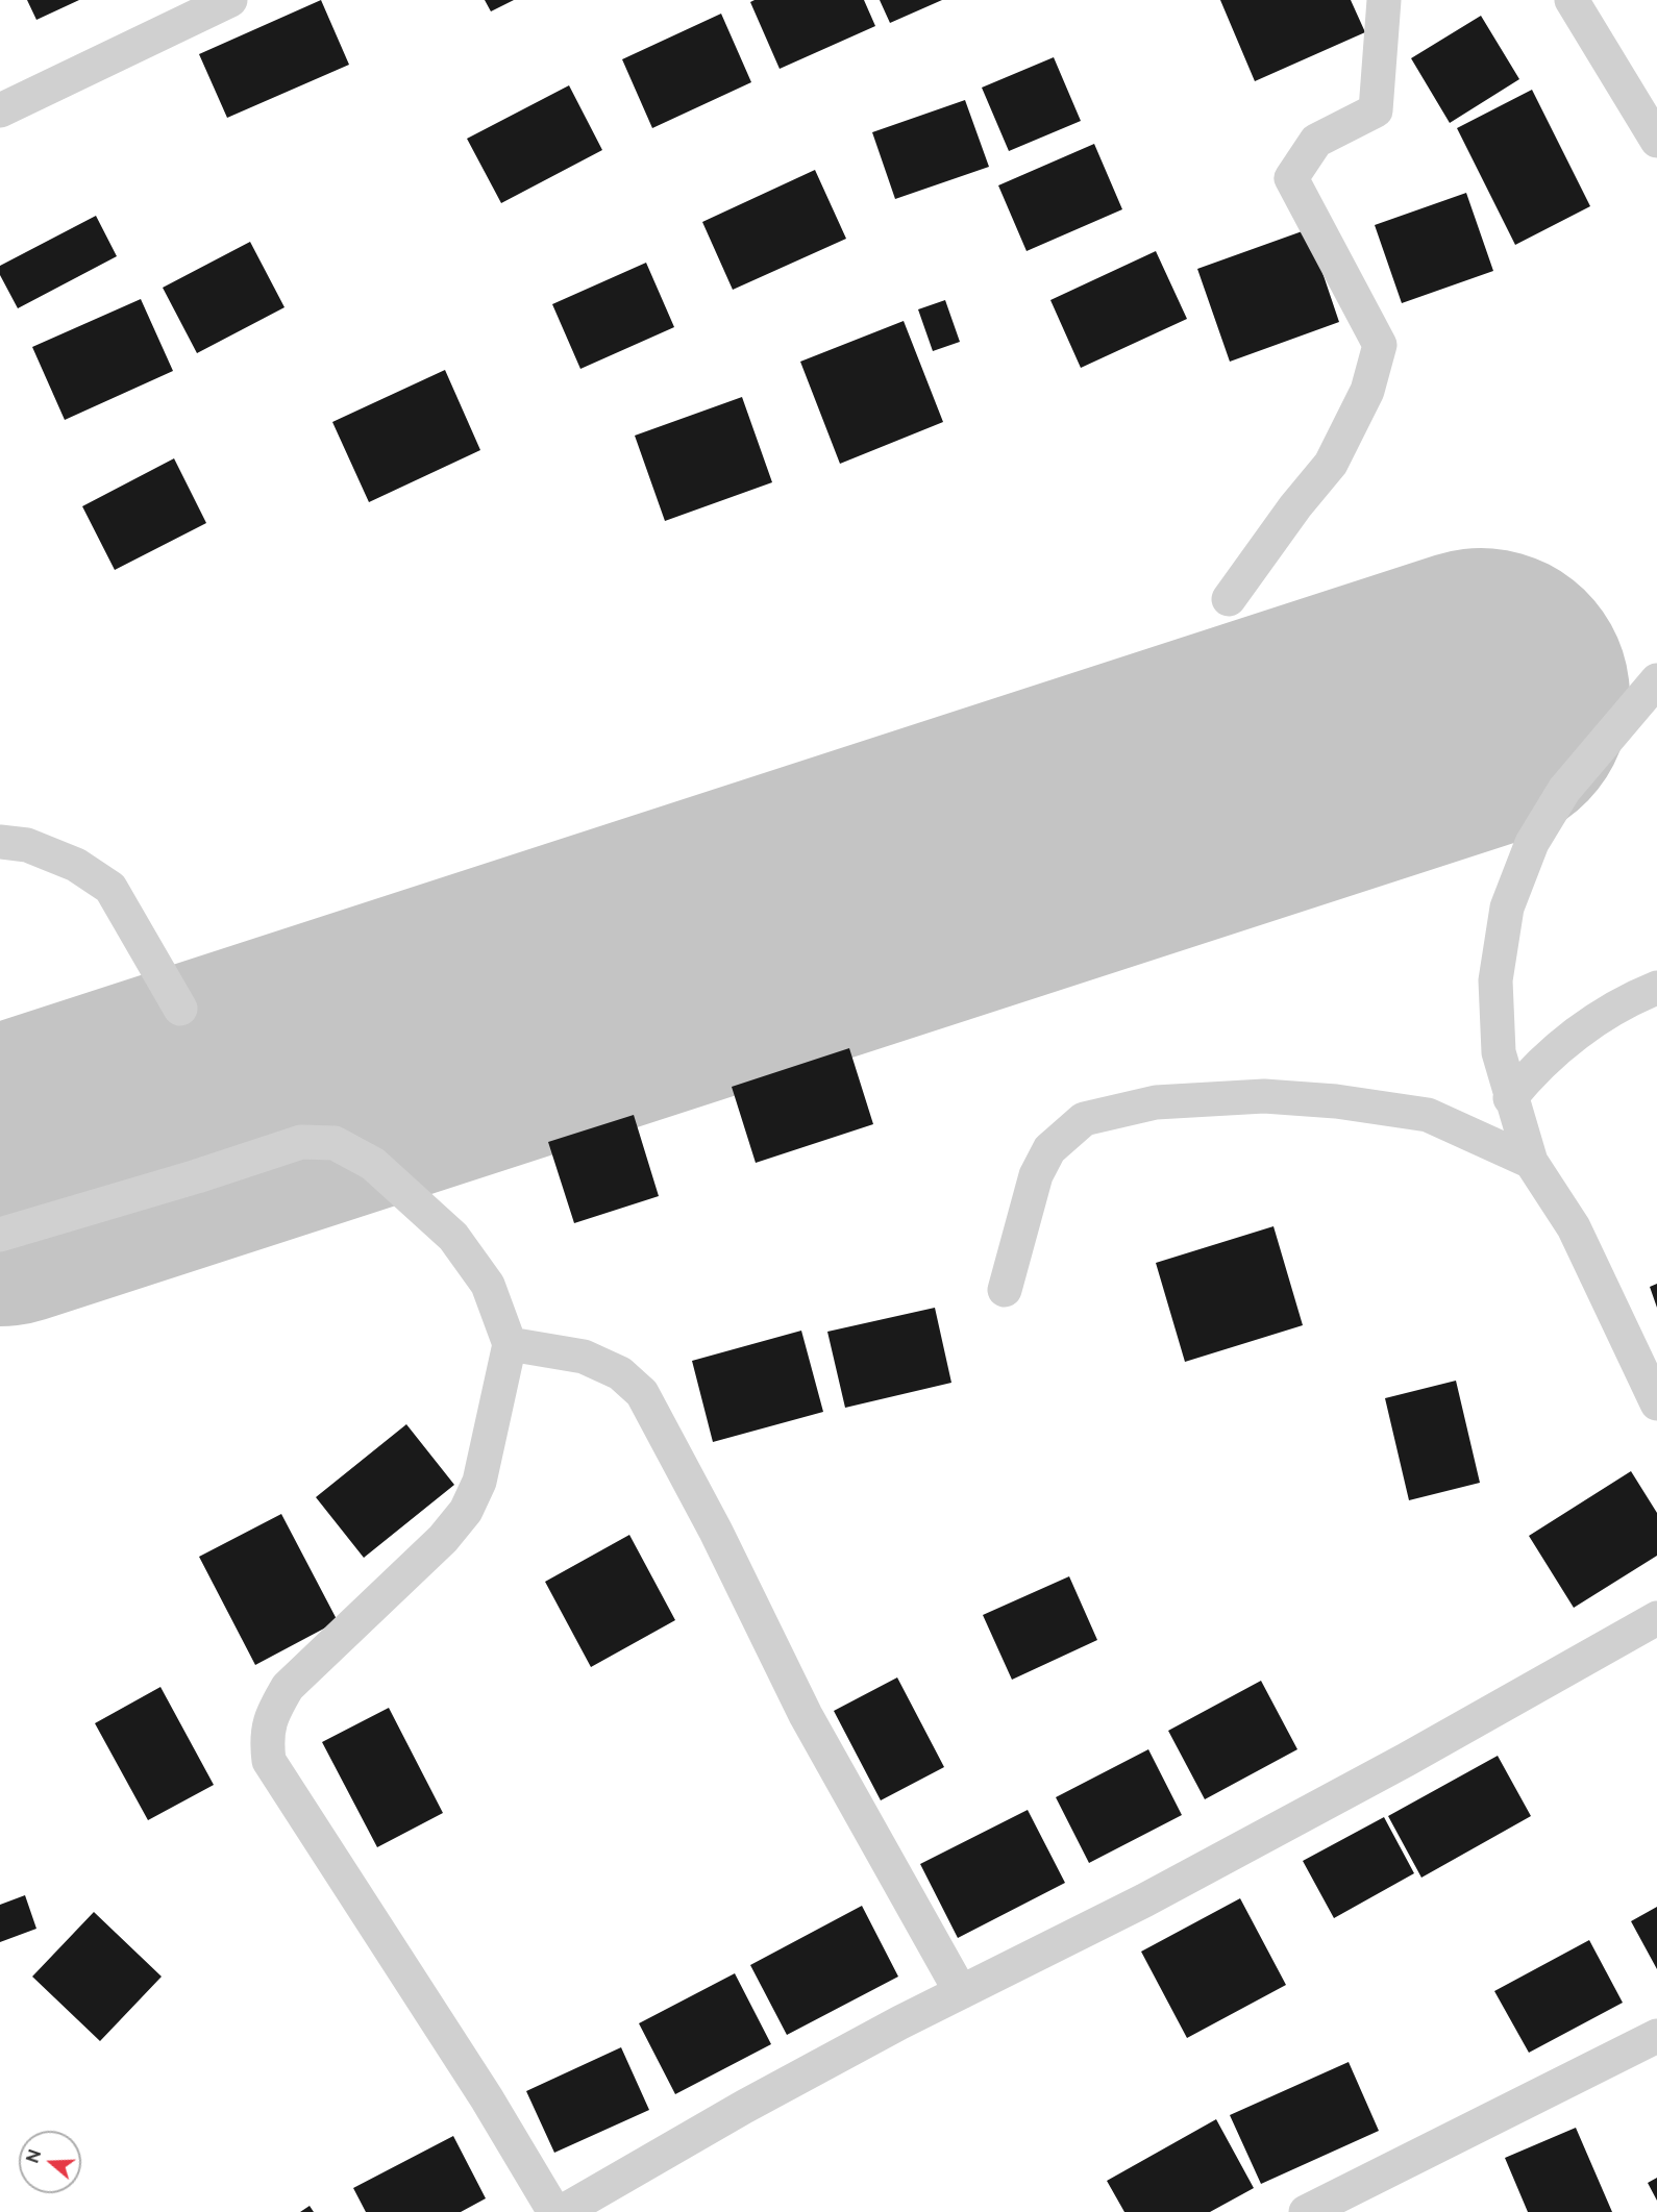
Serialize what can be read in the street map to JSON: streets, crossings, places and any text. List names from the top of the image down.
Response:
{
  "north": "left"
}
